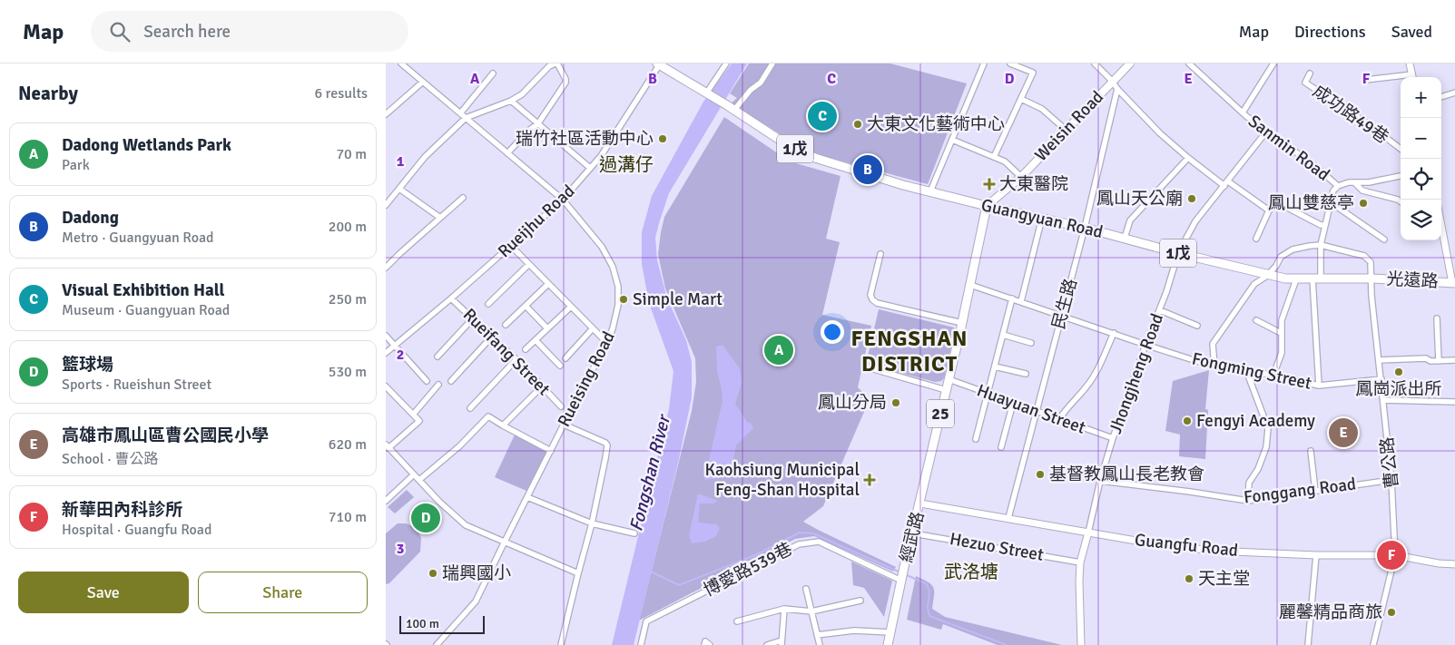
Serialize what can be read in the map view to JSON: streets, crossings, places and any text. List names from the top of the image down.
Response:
{
  "streets": {
    "main road": [
      "Weisin Road",
      "1戊",
      "Guangyuan Road",
      "光遠路",
      "25",
      "經武路"
    ],
    "street": [
      "成功路49巷",
      "Sanmin Road",
      "Rueijhu Road",
      "民生路",
      "Rueifang Street",
      "Fongming Street",
      "Jhongjheng Road",
      "Rueising Road",
      "Huayuan Street",
      "曹公路",
      "Fonggang Road",
      "Guangfu Road",
      "Hezuo Street",
      "博愛路539巷"
    ]
  },
  "crossings": [
    ["Weisin Road", "Guangyuan Road"],
    ["Weisin Road", "25"],
    ["Sanmin Road", "Guangyuan Road"],
    ["Sanmin Road", "Fongming Street"],
    ["Sanmin Road", "Jhongjheng Road"],
    ["Sanmin Road", "曹公路"],
    ["1戊", "Guangyuan Road"],
    ["1戊", "Rueijhu Road"],
    ["Guangyuan Road", "光遠路"],
    ["Guangyuan Road", "民生路"],
    ["Guangyuan Road", "Jhongjheng Road"],
    ["Guangyuan Road", "25"],
    ["Guangyuan Road", "曹公路"],
    ["Rueijhu Road", "Rueifang Street"],
    ["Rueijhu Road", "Rueising Road"],
    ["光遠路", "曹公路"],
    ["民生路", "Fongming Street"],
    ["民生路", "Huayuan Street"],
    ["民生路", "Guangfu Road"],
    ["Fongming Street", "Jhongjheng Road"],
    ["Fongming Street", "25"],
    ["Fongming Street", "曹公路"],
    ["Jhongjheng Road", "Huayuan Street"],
    ["Jhongjheng Road", "Fonggang Road"],
    ["Jhongjheng Road", "Guangfu Road"],
    ["Jhongjheng Road", "Hezuo Street"],
    ["Huayuan Street", "25"],
    ["25", "經武路"],
    ["25", "Guangfu Road"],
    ["25", "博愛路539巷"],
    ["曹公路", "Fonggang Road"],
    ["曹公路", "Guangfu Road"],
    ["經武路", "Guangfu Road"],
    ["經武路", "Hezuo Street"],
    ["經武路", "博愛路539巷"]
  ],
  "districts": ["過溝仔", "FENGSHAN DISTRICT", "武洛塘"],
  "water": ["Fongshan River"],
  "places": {
    "other": [
      "大東文化藝術中心",
      "瑞竹社區活動中心",
      "鳳山天公廟",
      "鳳山雙慈亭",
      "Simple Mart",
      "鳳崗派出所",
      "鳳山分局",
      "Fengyi Academy",
      "基督教鳳山長老教會",
      "瑞興國小",
      "天主堂",
      "麗馨精品商旅"
    ],
    "health": ["大東醫院", "Kaohsiung Municipal Feng-Shan Hospital"]
  },
  "scale_bar": "100 m",
  "page": {
    "header": "Map",
    "search": "Search here",
    "nav": ["Map", "Directions", "Saved"],
    "heading": ["Nearby", "6 results"],
    "map_buttons": ["+", "−"],
    "pins": [
      "C",
      "B",
      "A",
      "E",
      "D",
      "F"
    ],
    "list": [
      {
        "mark": "A",
        "name": "Dadong Wetlands Park",
        "note": "Park",
        "value": "70 m"
      },
      {
        "mark": "B",
        "name": "Dadong",
        "note": "Metro · Guangyuan Road",
        "value": "200 m"
      },
      {
        "mark": "C",
        "name": "Visual Exhibition Hall",
        "note": "Museum · Guangyuan Road",
        "value": "250 m"
      },
      {
        "mark": "D",
        "name": "籃球場",
        "note": "Sports · Rueishun Street",
        "value": "530 m"
      },
      {
        "mark": "E",
        "name": "高雄市鳳山區曹公國民小學",
        "note": "School · 曹公路",
        "value": "620 m"
      },
      {
        "mark": "F",
        "name": "新華田內科診所",
        "note": "Hospital · Guangfu Road",
        "value": "710 m"
      }
    ],
    "buttons": ["Save", "Share"],
    "scale": "100 m"
  },
  "grid": {
    "columns": [
      "A",
      "B",
      "C",
      "D",
      "E",
      "F"
    ],
    "rows": ["1", "2", "3"]
  }
}
